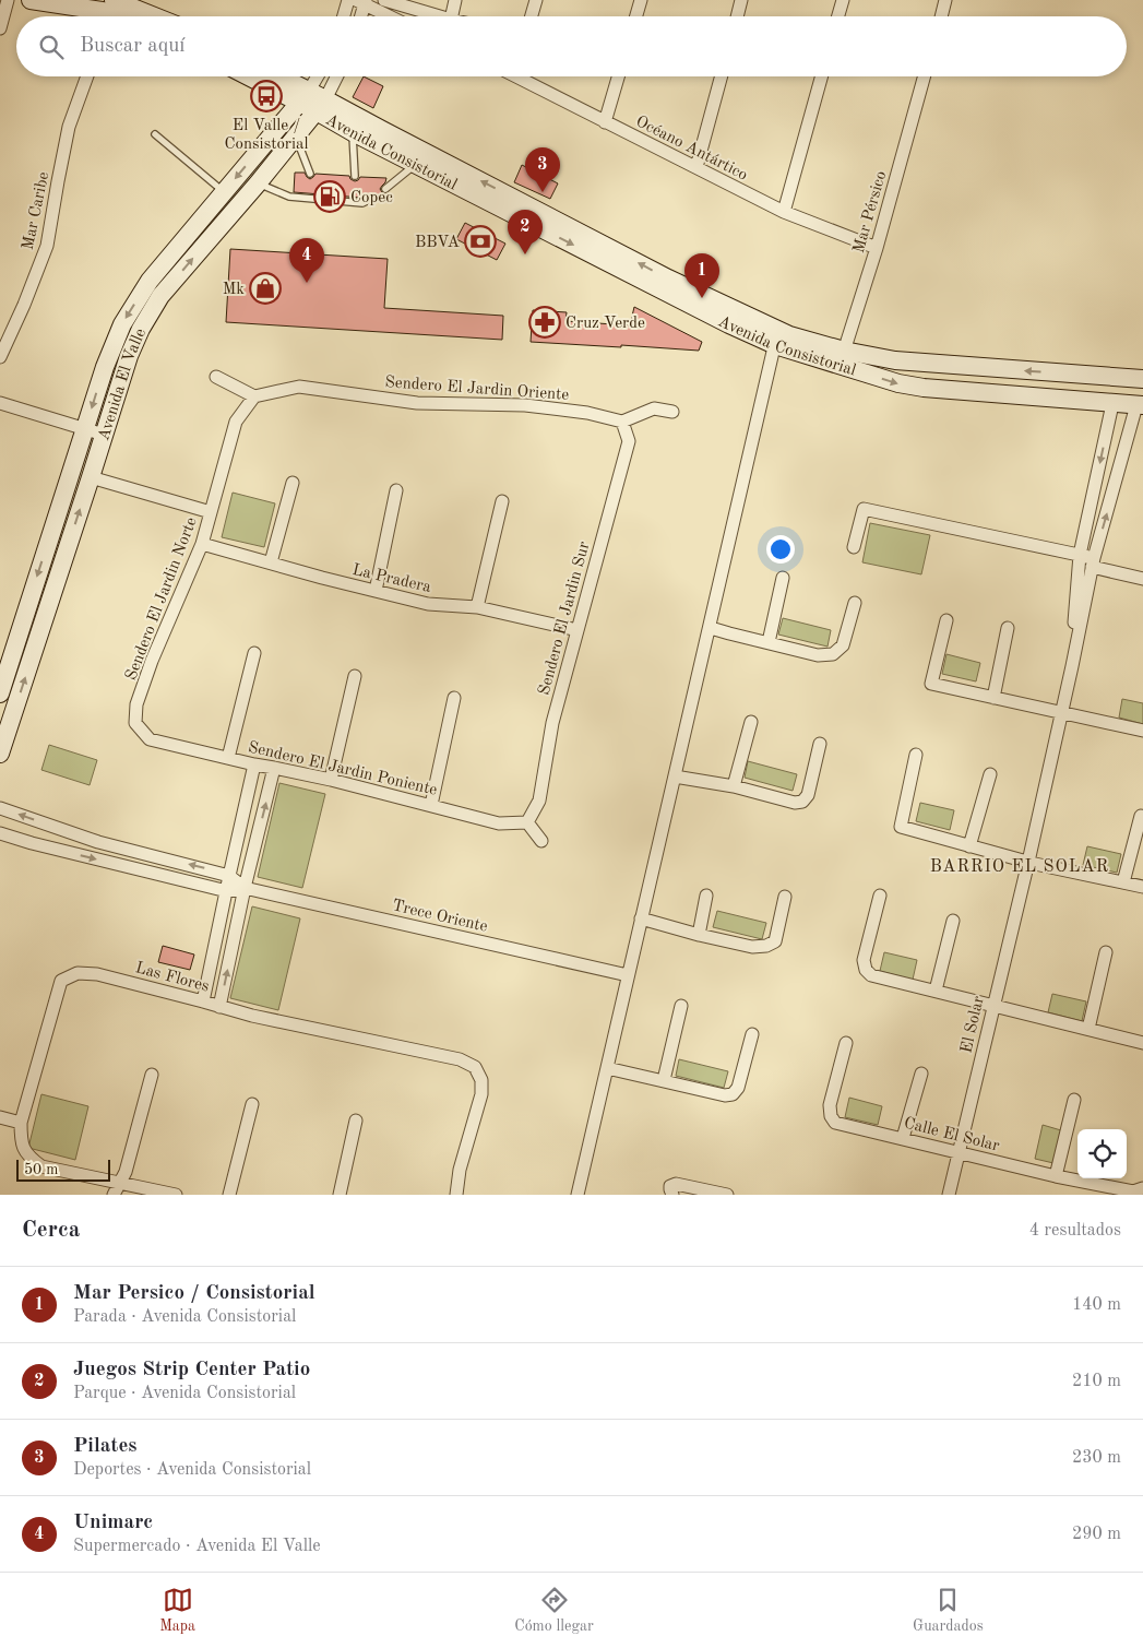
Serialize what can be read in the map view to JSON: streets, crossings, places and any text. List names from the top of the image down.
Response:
{
  "streets": {
    "main road": ["Avenida Consistorial", "Avenida El Valle"],
    "street": [
      "Océano Antártico",
      "Mar Caribe",
      "Mar Pérsico",
      "Sendero El Jardin Oriente",
      "La Pradera",
      "Sendero El Jardin Norte",
      "Sendero El Jardin Sur",
      "Sendero El Jardin Poniente",
      "Trece Oriente",
      "Las Flores",
      "El Solar",
      "Calle El Solar"
    ]
  },
  "crossings": [
    ["Océano Antártico", "Mar Pérsico"],
    ["Avenida Consistorial", "Mar Pérsico"],
    ["Avenida Consistorial", "Avenida El Valle"],
    ["Avenida Consistorial", "El Solar"],
    ["Sendero El Jardin Oriente", "Sendero El Jardin Norte"],
    ["Sendero El Jardin Oriente", "Sendero El Jardin Sur"],
    ["La Pradera", "Sendero El Jardin Norte"],
    ["La Pradera", "Sendero El Jardin Sur"],
    ["Sendero El Jardin Norte", "Sendero El Jardin Poniente"],
    ["Sendero El Jardin Sur", "Sendero El Jardin Poniente"],
    ["El Solar", "Calle El Solar"]
  ],
  "districts": ["BARRIO EL SOLAR"],
  "places": {
    "bus stop": ["El Valle / Consistorial"],
    "fuel station": ["Copec"],
    "bank": ["BBVA"],
    "shop": ["Mk"],
    "pharmacy": ["Cruz Verde"]
  },
  "scale_bar": "50 m",
  "page": {
    "search": "Buscar aquí",
    "pins": [
      "3",
      "2",
      "4",
      "1"
    ],
    "scale": "50 m",
    "heading": ["Cerca", "4 resultados"],
    "list": [
      {
        "mark": "1",
        "name": "Mar Persico / Consistorial",
        "note": "Parada · Avenida Consistorial",
        "value": "140 m"
      },
      {
        "mark": "2",
        "name": "Juegos Strip Center Patio",
        "note": "Parque · Avenida Consistorial",
        "value": "210 m"
      },
      {
        "mark": "3",
        "name": "Pilates",
        "note": "Deportes · Avenida Consistorial",
        "value": "230 m"
      },
      {
        "mark": "4",
        "name": "Unimarc",
        "note": "Supermercado · Avenida El Valle",
        "value": "290 m"
      }
    ],
    "nav": ["Mapa", "Cómo llegar", "Guardados"]
  }
}
